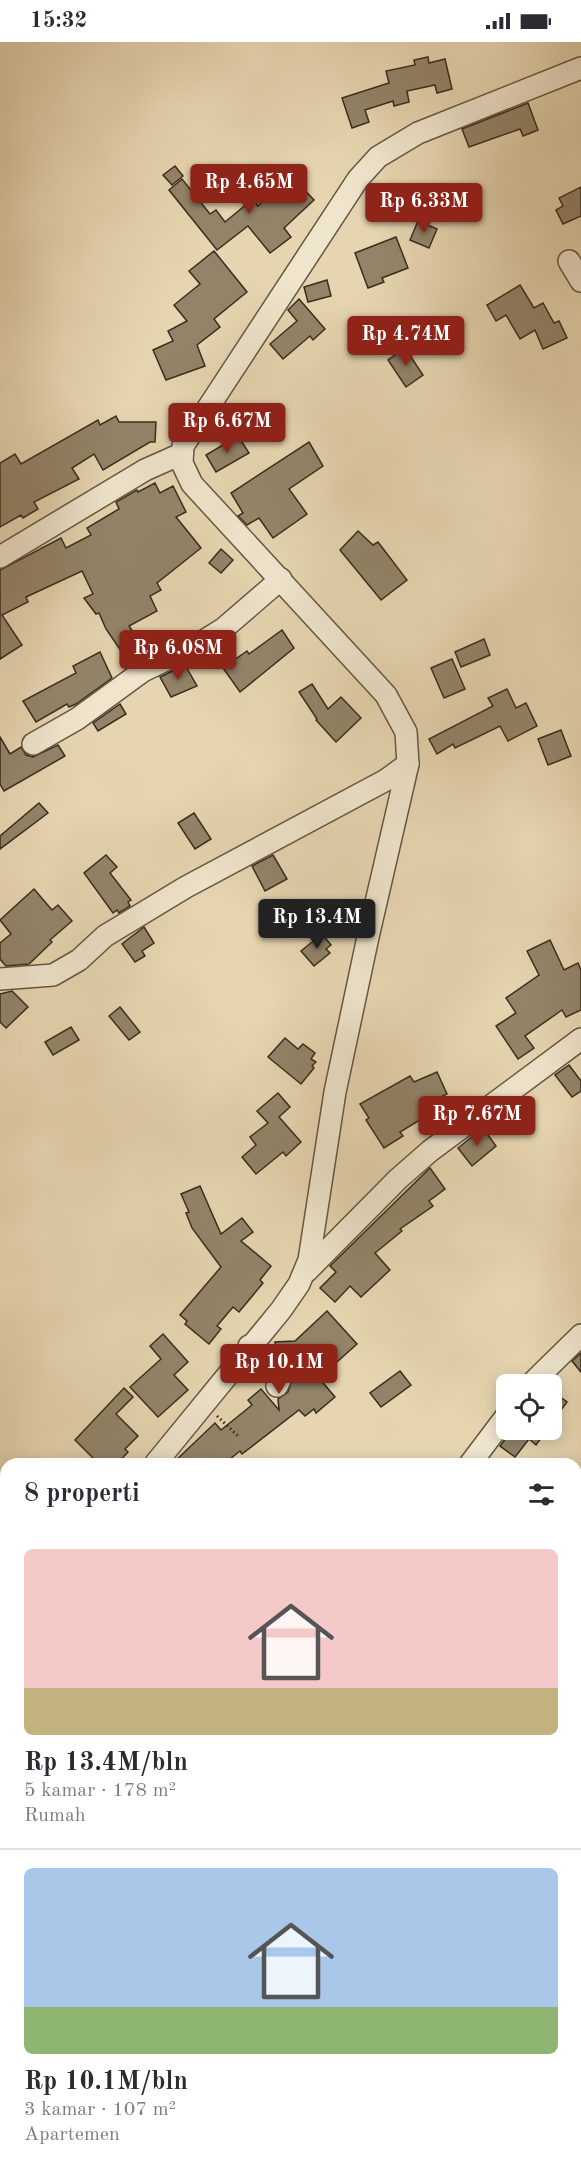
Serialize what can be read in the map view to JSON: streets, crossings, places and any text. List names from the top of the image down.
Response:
{
  "page": {
    "status": "15:32",
    "price": [
      "Rp 4.65M",
      "Rp 6.33M",
      "Rp 4.74M",
      "Rp 6.67M",
      "Rp 6.08M",
      "Rp 13.4M",
      "Rp 7.67M",
      "Rp 10.1M"
    ],
    "heading": "8 properti",
    "list": [
      {
        "name": "Rp 13.4M/bln",
        "note": "5 kamar · 178 m² · Rumah"
      },
      {
        "name": "Rp 10.1M/bln",
        "note": "3 kamar · 107 m² · Apartemen"
      }
    ]
  }
}
